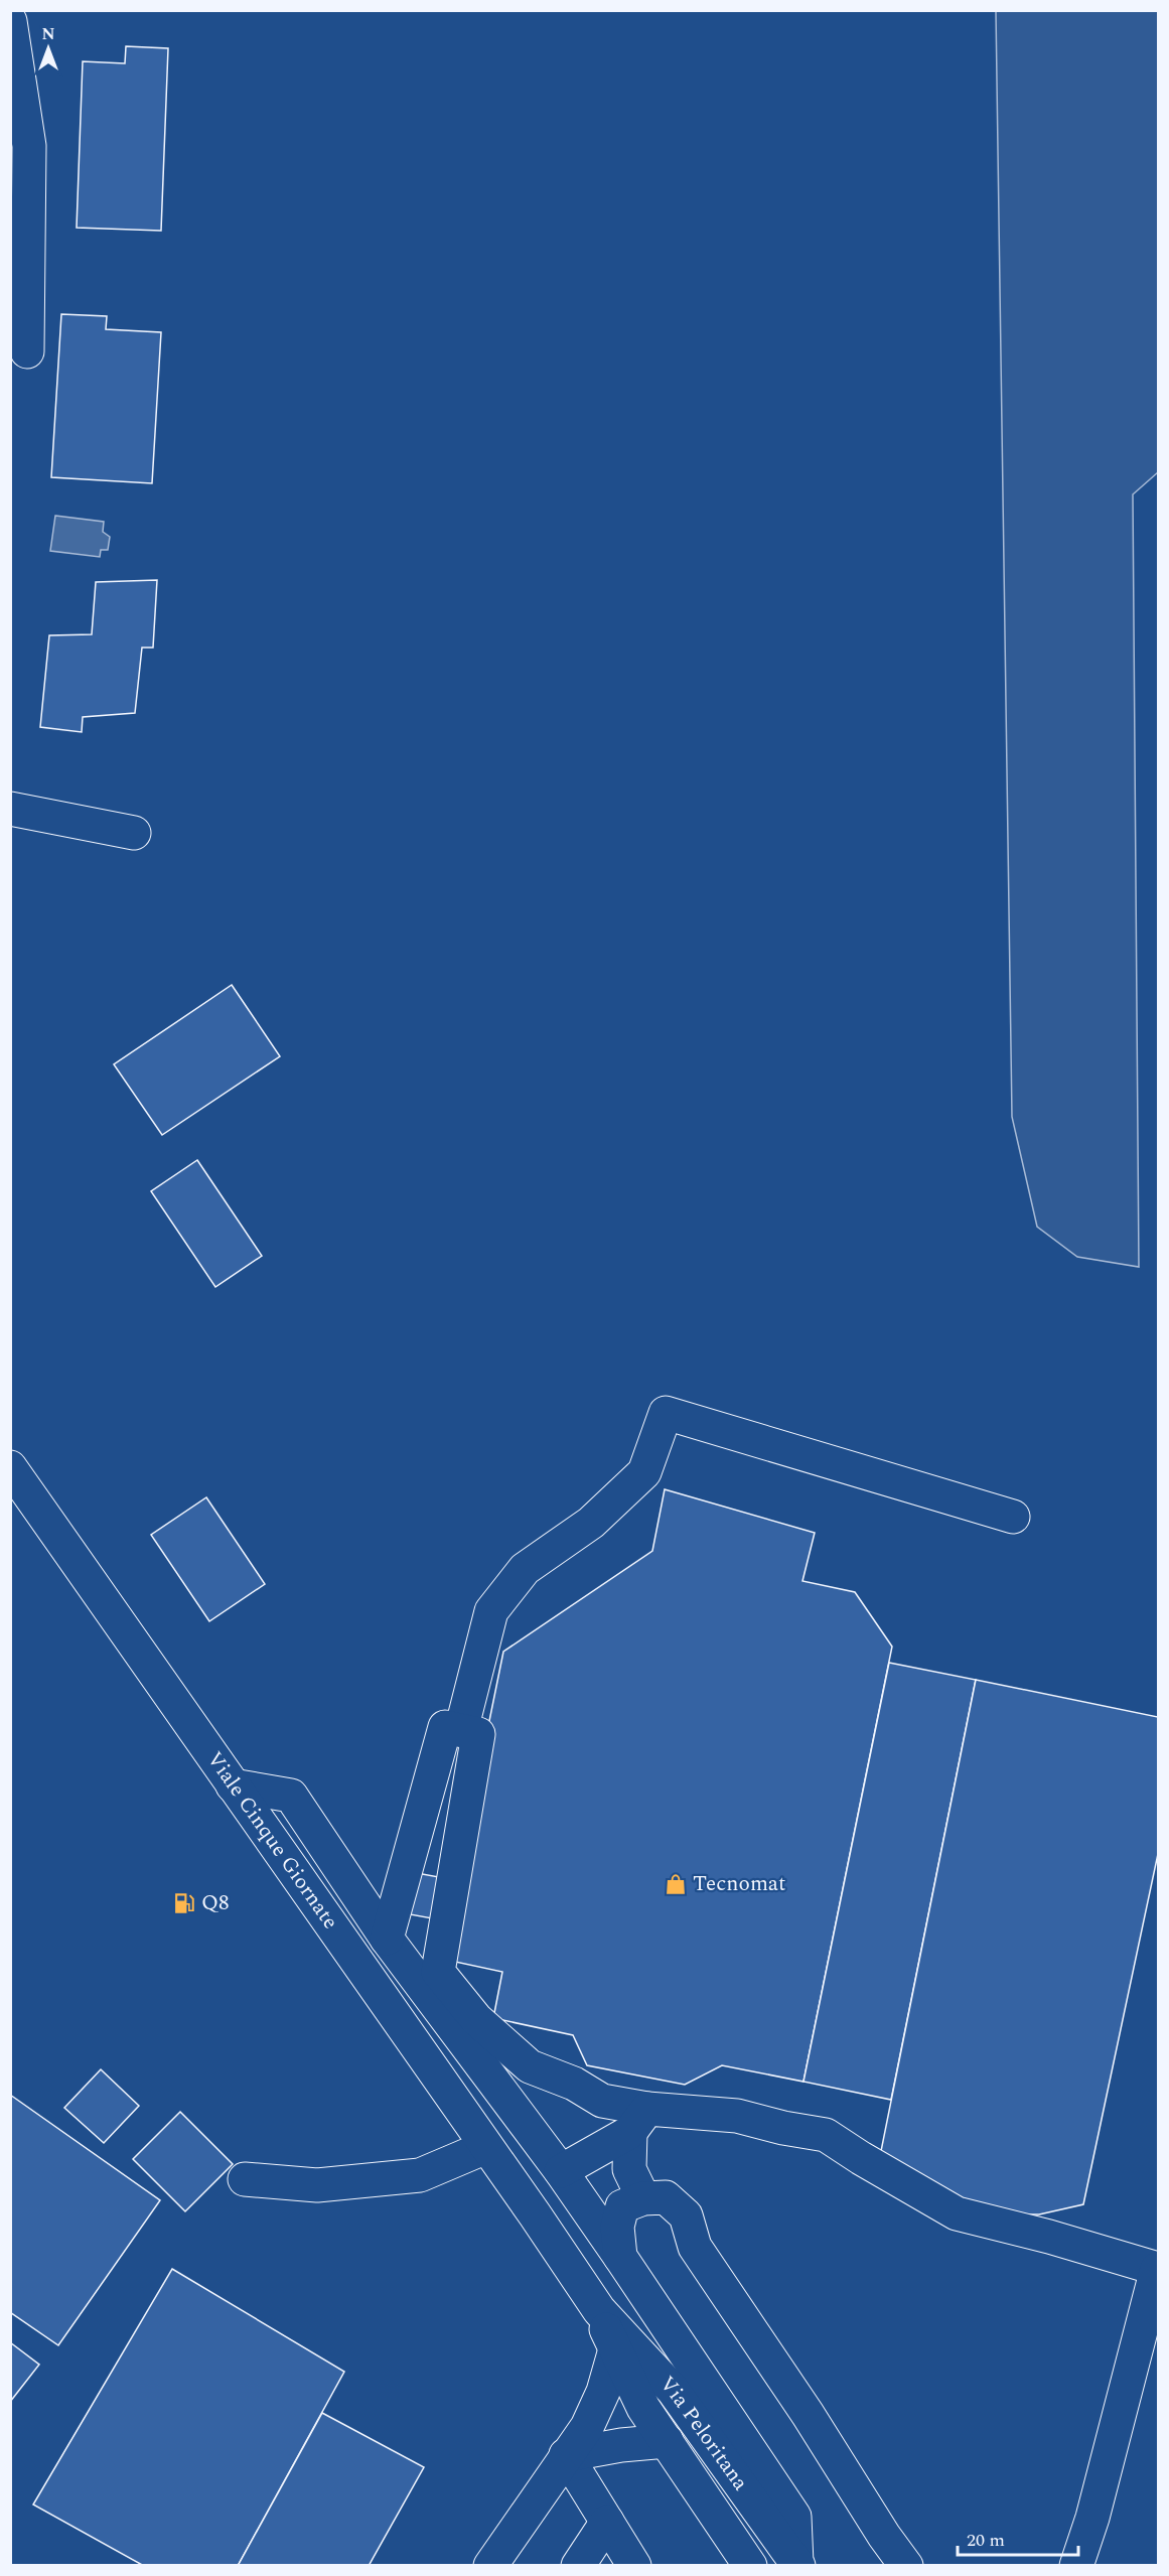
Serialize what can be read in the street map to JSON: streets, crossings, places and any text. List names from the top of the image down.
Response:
{
  "streets": {
    "main road": ["Viale Cinque Giornate", "Via Peloritana"]
  },
  "crossings": [
    ["Viale Cinque Giornate", "Via Peloritana"]
  ],
  "places": {
    "shop": ["Tecnomat"],
    "fuel station": ["Q8"]
  },
  "scale_bar": "20 m",
  "north": "top"
}
